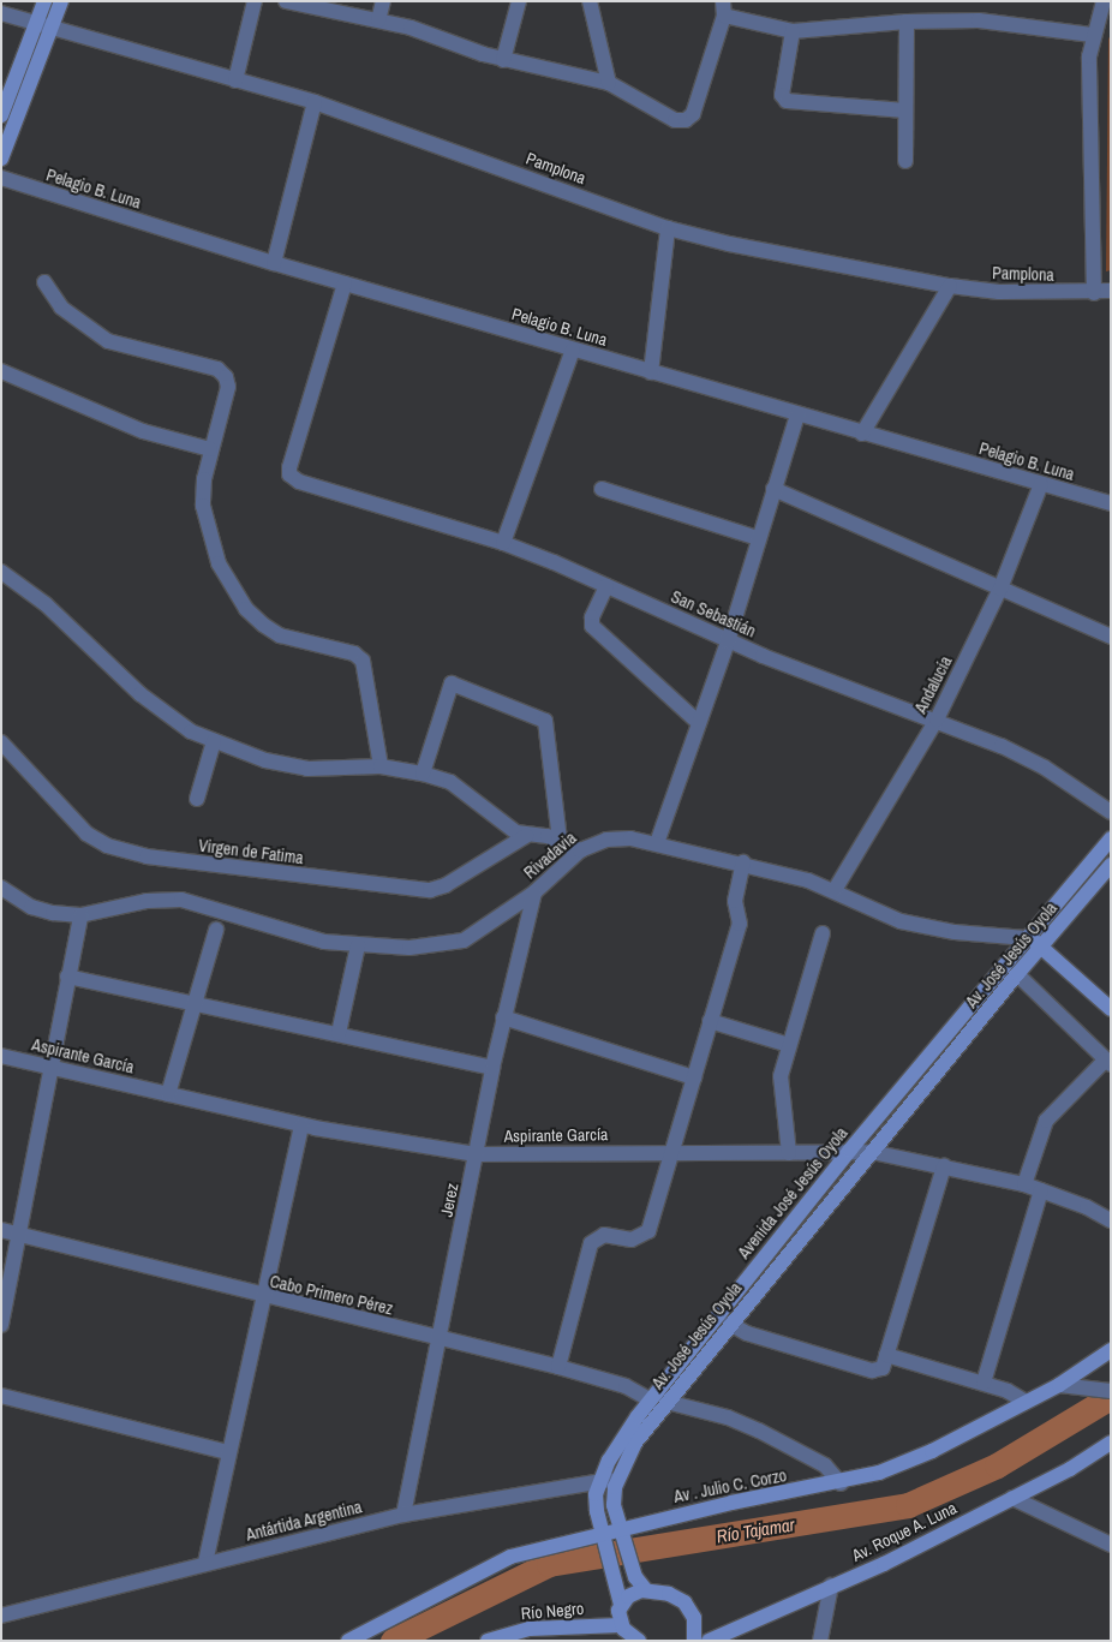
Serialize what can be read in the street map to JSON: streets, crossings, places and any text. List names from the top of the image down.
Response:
{
  "streets": {
    "street": [
      "Pamplona",
      "Pelagio B. Luna",
      "San Sebastián",
      "Andalucía",
      "Virgen de Fatima",
      "Rivadavia",
      "Av. José Jesús Oyola",
      "Aspirante García",
      "Avenida José Jesús Oyola",
      "Jerez",
      "Cabo Primero Pérez",
      "Av . Julio C. Corzo",
      "Antártida Argentina",
      "Av. Roque A. Luna",
      "Río Negro"
    ]
  },
  "crossings": [
    ["Pelagio B. Luna", "San Sebastián"],
    ["Pelagio B. Luna", "Andalucía"],
    ["San Sebastián", "Andalucía"],
    ["Andalucía", "Rivadavia"],
    ["Rivadavia", "Av. José Jesús Oyola"],
    ["Rivadavia", "Avenida José Jesús Oyola"],
    ["Rivadavia", "Jerez"],
    ["Av. José Jesús Oyola", "Aspirante García"],
    ["Av. José Jesús Oyola", "Av . Julio C. Corzo"],
    ["Av. José Jesús Oyola", "Antártida Argentina"],
    ["Aspirante García", "Avenida José Jesús Oyola"],
    ["Aspirante García", "Jerez"],
    ["Avenida José Jesús Oyola", "Cabo Primero Pérez"],
    ["Avenida José Jesús Oyola", "Av . Julio C. Corzo"],
    ["Avenida José Jesús Oyola", "Antártida Argentina"],
    ["Avenida José Jesús Oyola", "Río Negro"],
    ["Jerez", "Cabo Primero Pérez"],
    ["Jerez", "Antártida Argentina"]
  ],
  "water": ["Río Tajamar"]
}
